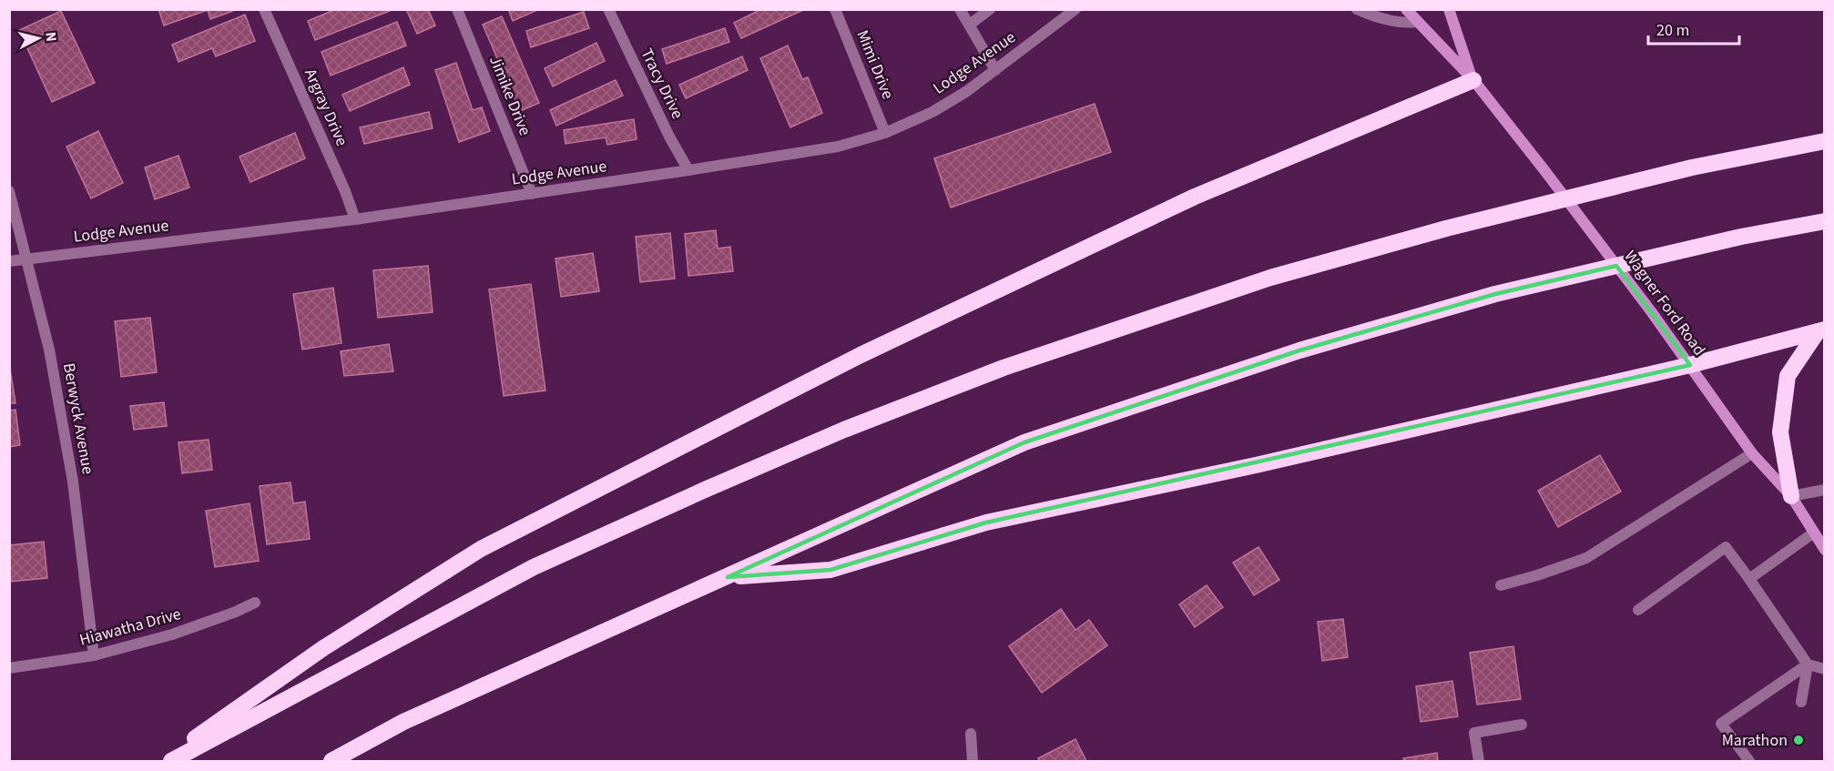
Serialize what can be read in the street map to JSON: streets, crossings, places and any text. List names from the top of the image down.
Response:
{
  "streets": {
    "main road": ["Wagner Ford Road"],
    "street": [
      "Lodge Avenue",
      "Mimi Drive",
      "Tracy Drive",
      "Jimike Drive",
      "Argray Drive",
      "Berwyck Avenue",
      "Hiawatha Drive"
    ]
  },
  "crossings": [
    ["Lodge Avenue", "Mimi Drive"],
    ["Lodge Avenue", "Tracy Drive"],
    ["Lodge Avenue", "Jimike Drive"],
    ["Lodge Avenue", "Argray Drive"],
    ["Lodge Avenue", "Berwyck Avenue"],
    ["Berwyck Avenue", "Hiawatha Drive"]
  ],
  "places": ["Marathon"],
  "scale_bar": "20 m",
  "north": "right"
}
